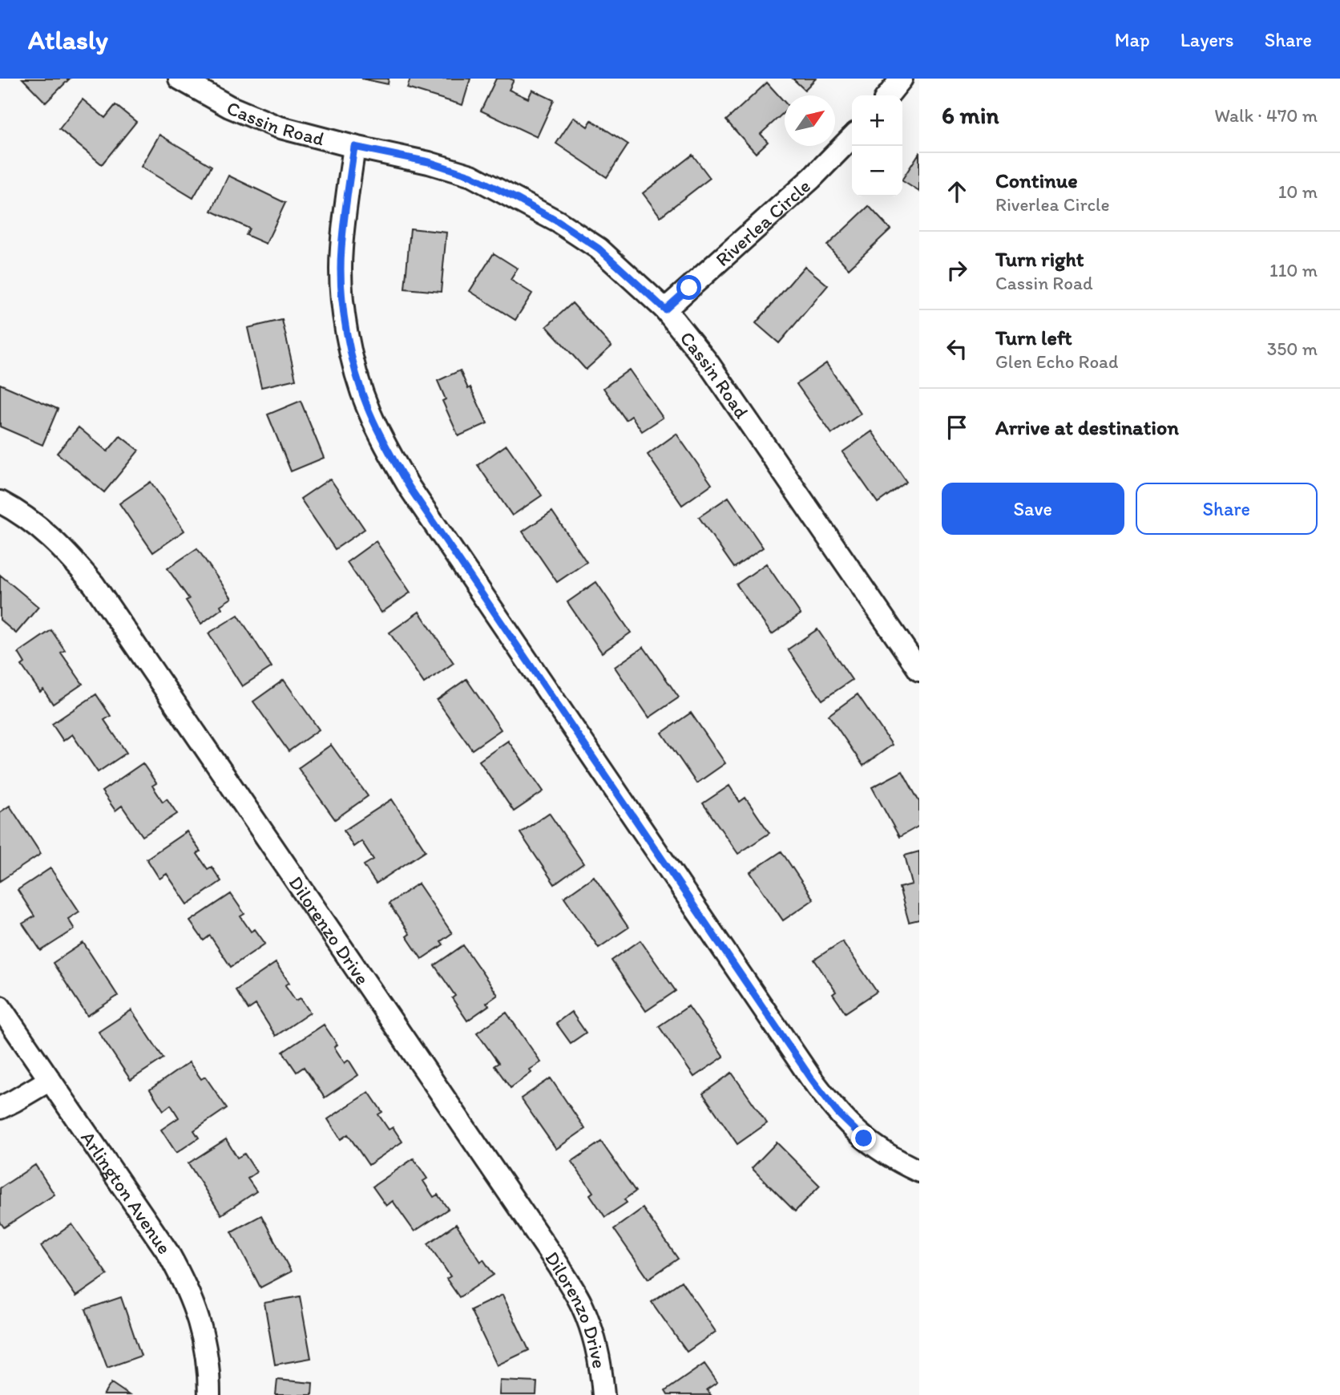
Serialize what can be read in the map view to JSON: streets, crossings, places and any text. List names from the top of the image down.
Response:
{
  "streets": {
    "street": [
      "Cassin Road",
      "Riverlea Circle",
      "Dilorenzo Drive",
      "Arlington Avenue"
    ]
  },
  "crossings": [
    ["Cassin Road", "Riverlea Circle"]
  ],
  "north": "top right",
  "page": {
    "header": "Atlasly",
    "nav": ["Map", "Layers", "Share"],
    "heading": ["6 min", "Walk · 470 m"],
    "map_buttons": ["+", "−"],
    "list": [
      ["Continue", "Riverlea Circle", "10 m"],
      ["Turn right", "Cassin Road", "110 m"],
      ["Turn left", "Glen Echo Road", "350 m"],
      "Arrive at destination"
    ],
    "buttons": ["Save", "Share"]
  }
}
